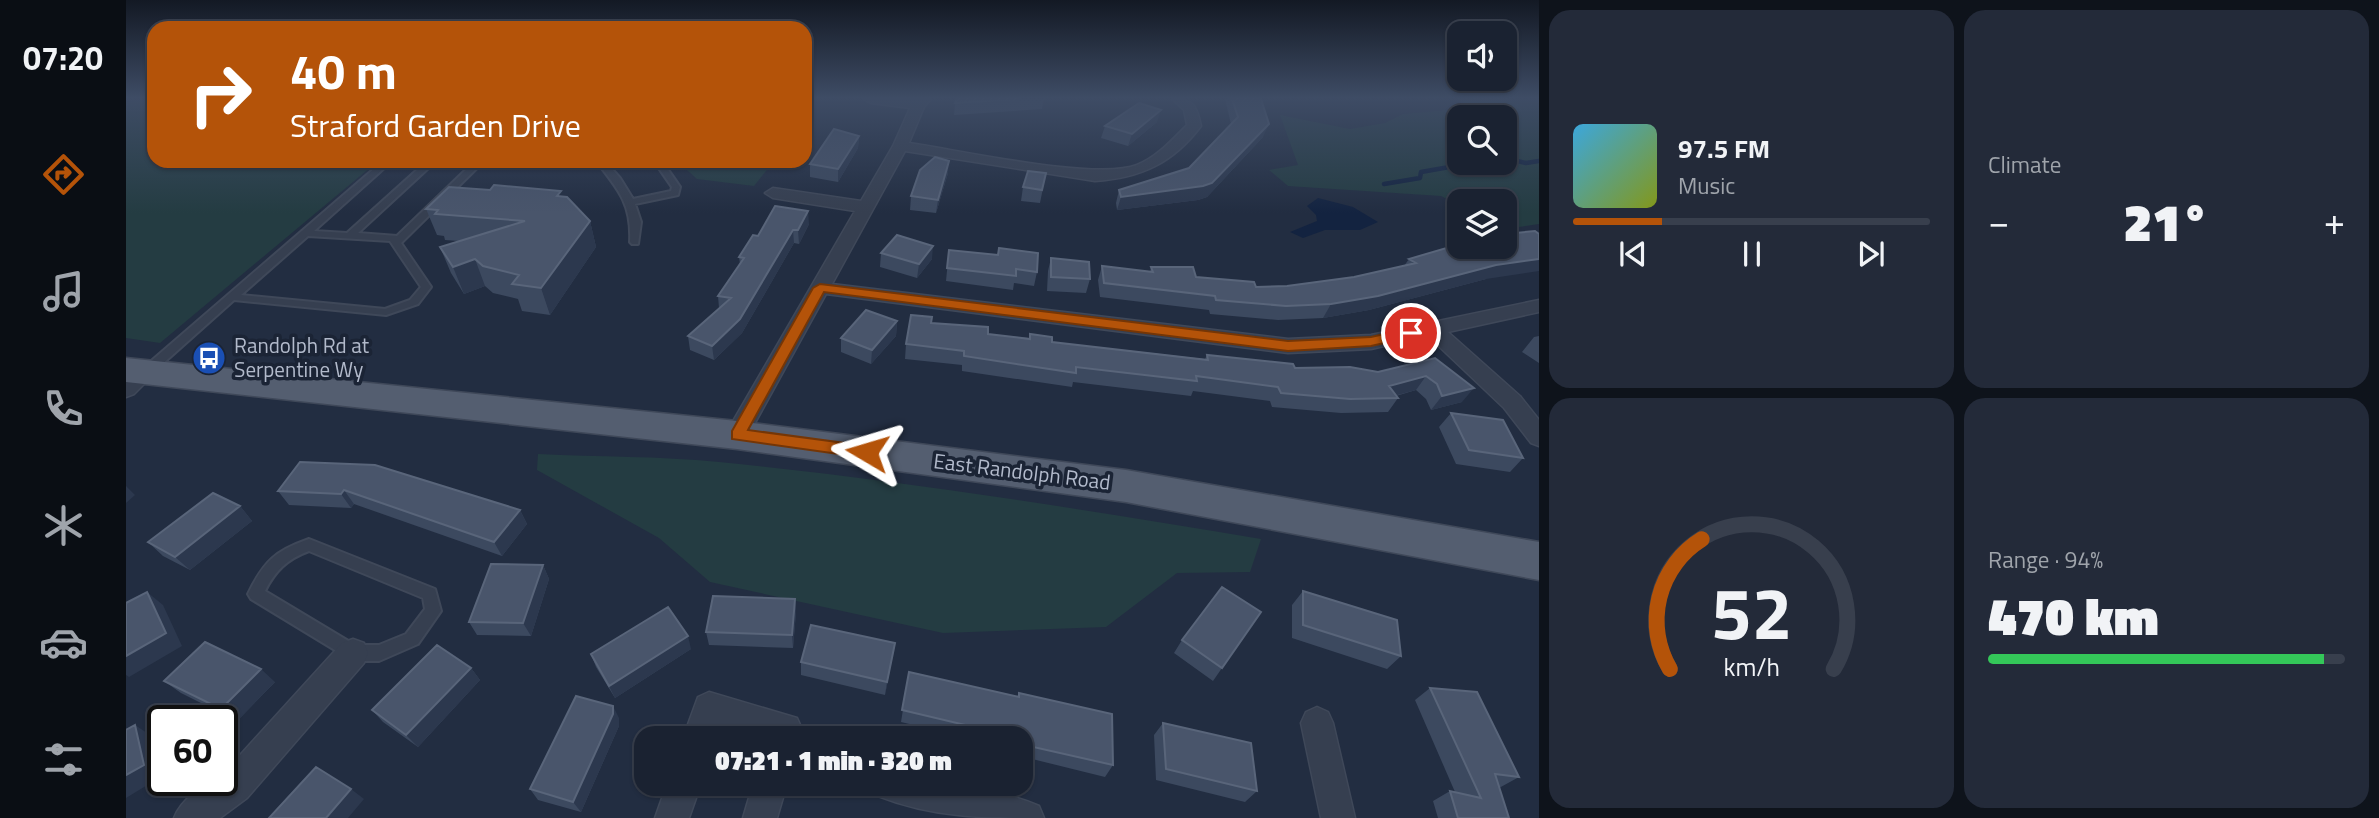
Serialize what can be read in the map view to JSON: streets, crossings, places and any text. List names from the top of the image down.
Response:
{
  "streets": {
    "main road": ["East Randolph Road"]
  },
  "places": {
    "bus stop": ["Randolph Rd at Serpentine Wy"]
  },
  "page": {
    "tabs": "07:20",
    "tile": [
      "Climate",
      ["Range · 94%", "470 km"]
    ],
    "turn": ["40 m", "Straford Garden Drive"],
    "song": ["97.5 FM", "Music"],
    "heat": ["−", "21°", "+"],
    "limit": "60",
    "trip": "07:21 · 1 min · 320 m",
    "gauge": ["52", "km/h"]
  }
}
